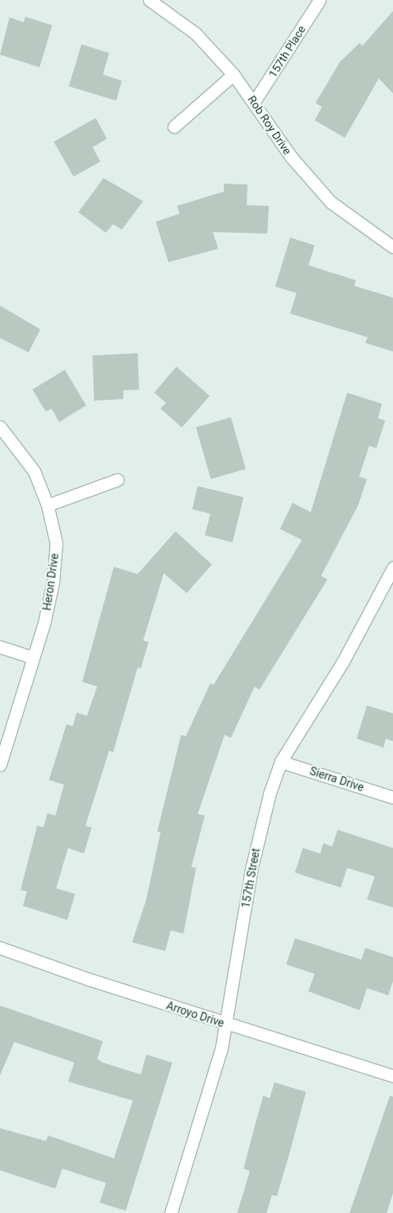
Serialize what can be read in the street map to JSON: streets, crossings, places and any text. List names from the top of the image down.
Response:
{
  "streets": {
    "street": [
      "157th Place",
      "Rob Roy Drive",
      "Heron Drive",
      "Sierra Drive",
      "157th Street",
      "Arroyo Drive"
    ]
  },
  "crossings": [
    ["157th Place", "Rob Roy Drive"],
    ["Sierra Drive", "157th Street"],
    ["157th Street", "Arroyo Drive"]
  ]
}
